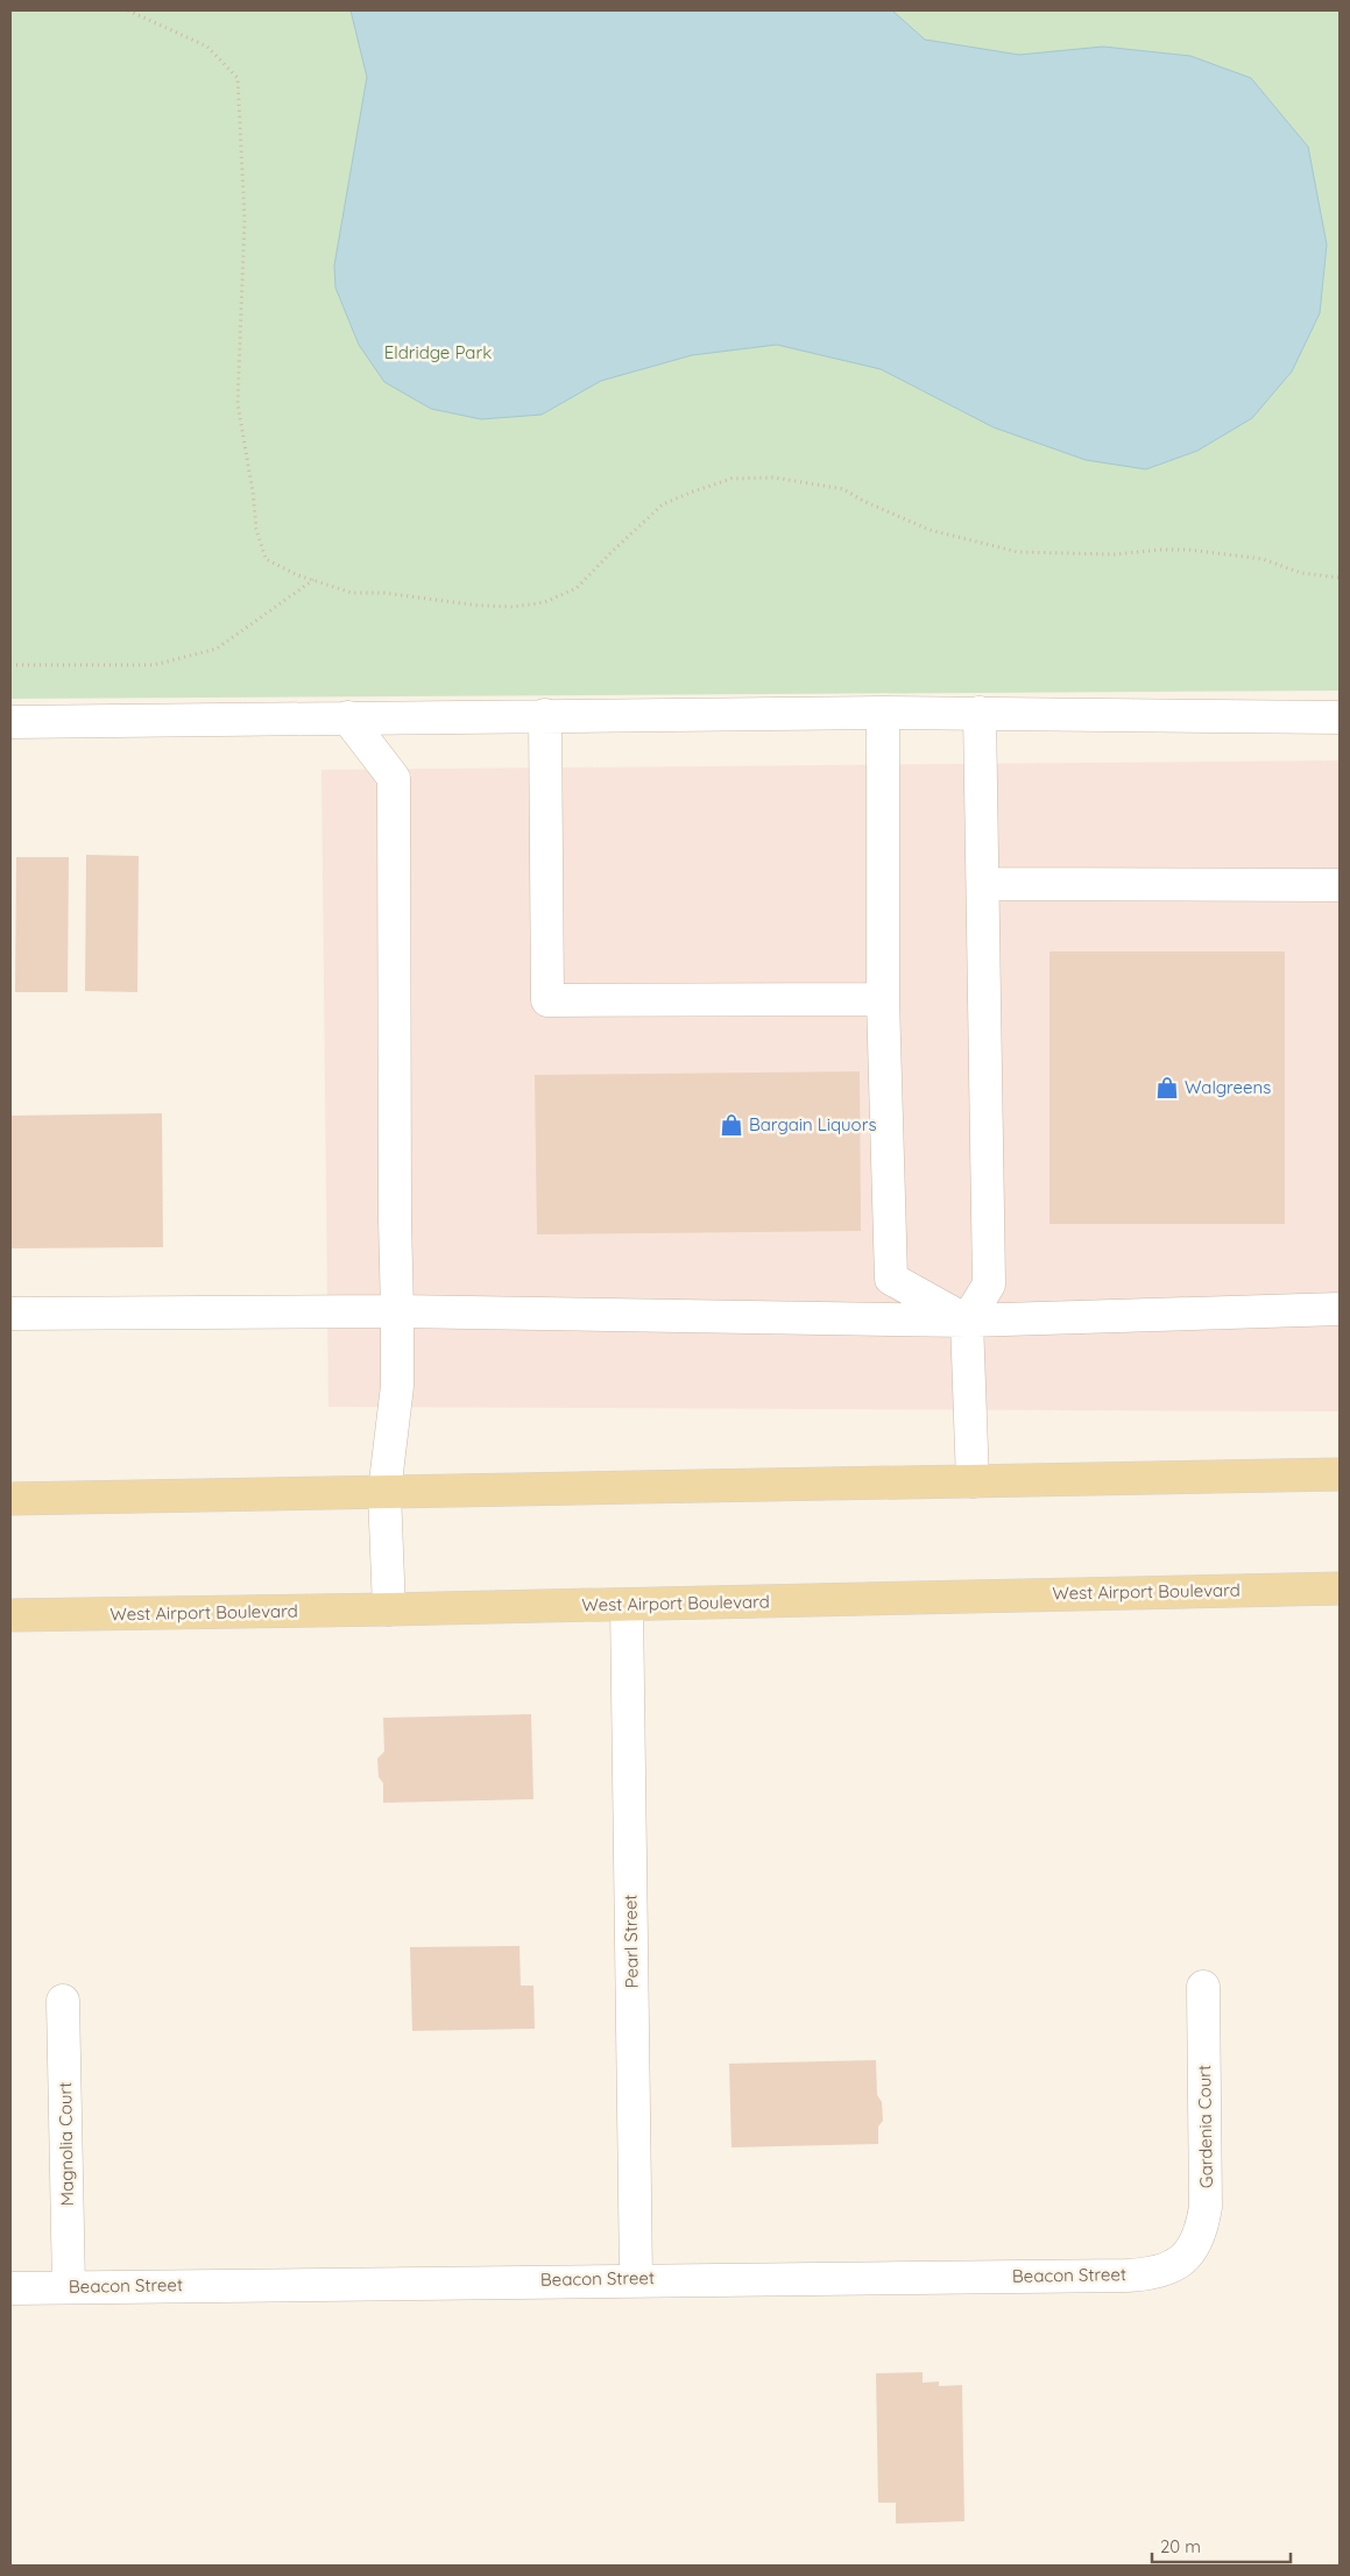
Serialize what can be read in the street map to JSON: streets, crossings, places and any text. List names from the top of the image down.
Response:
{
  "streets": {
    "main road": ["West Airport Boulevard"],
    "street": [
      "Pearl Street",
      "Gardenia Court",
      "Magnolia Court",
      "Beacon Street"
    ]
  },
  "crossings": [
    ["West Airport Boulevard", "Pearl Street"],
    ["Pearl Street", "Beacon Street"],
    ["Gardenia Court", "Beacon Street"],
    ["Magnolia Court", "Beacon Street"]
  ],
  "parks": ["Eldridge Park"],
  "places": {
    "shop": ["Walgreens", "Bargain Liquors"]
  },
  "scale_bar": "20 m"
}
